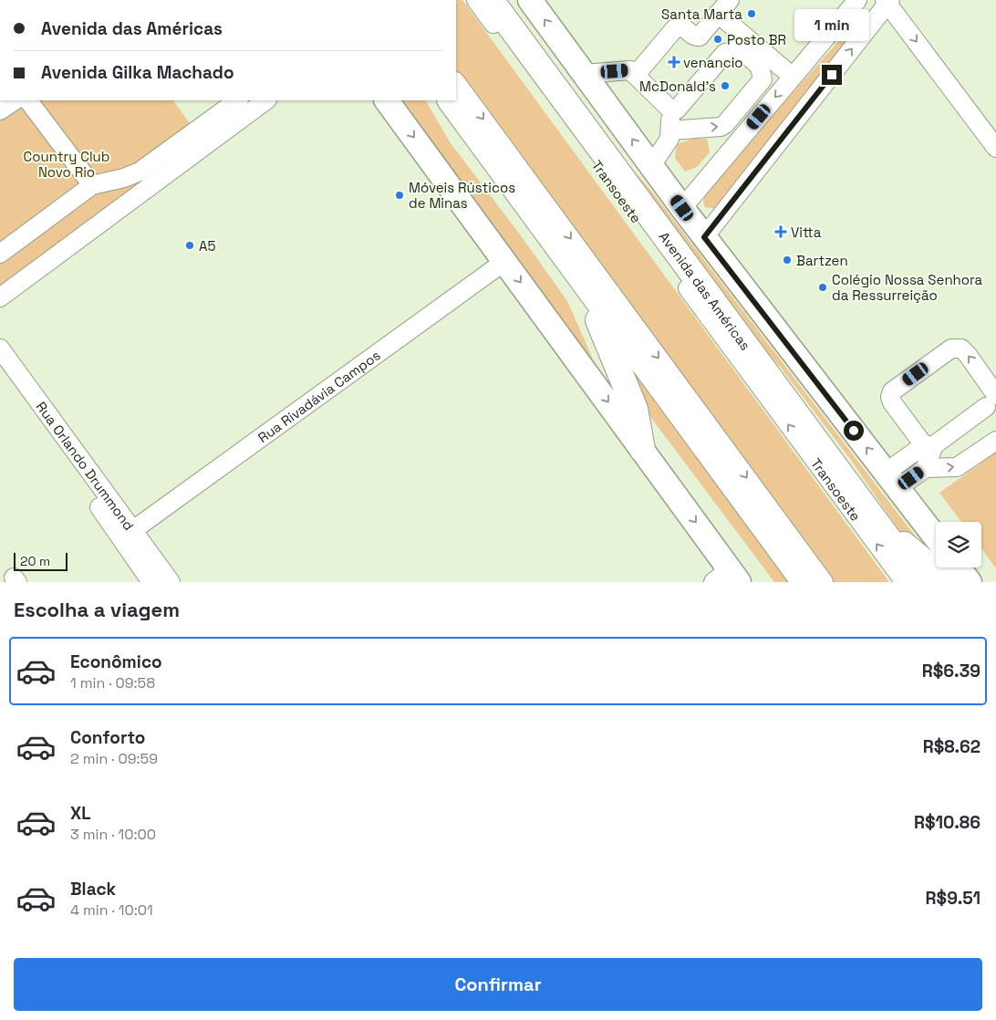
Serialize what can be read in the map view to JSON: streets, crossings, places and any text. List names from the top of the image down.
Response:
{
  "streets": {
    "highway": ["Avenida das Américas"],
    "street": ["Transoeste", "Rua Rivadávia Campos", "Rua Orlando Drummond"]
  },
  "crossings": [
    ["Rua Rivadávia Campos", "Rua Orlando Drummond"]
  ],
  "parks": ["Country Club Novo Rio"],
  "places": {
    "other": [
      "Santa Marta",
      "Posto BR",
      "McDonald's",
      "Móveis Rústicos de Minas",
      "A5",
      "Bartzen",
      "Colégio Nossa Senhora da Ressurreição"
    ],
    "health": ["venancio", "Vitta"]
  },
  "scale_bar": "20 m",
  "page": {
    "banner": ["Avenida das Américas", "Avenida Gilka Machado"],
    "bubble": "1 min",
    "scale": "20 m",
    "heading": "Escolha a viagem",
    "list": [
      {
        "name": "Econômico",
        "note": "1 min · 09:58",
        "value": "R$6.39"
      },
      {
        "name": "Conforto",
        "note": "2 min · 09:59",
        "value": "R$8.62"
      },
      {
        "name": "XL",
        "note": "3 min · 10:00",
        "value": "R$10.86"
      },
      {
        "name": "Black",
        "note": "4 min · 10:01",
        "value": "R$9.51"
      }
    ],
    "buttons": "Confirmar"
  }
}
